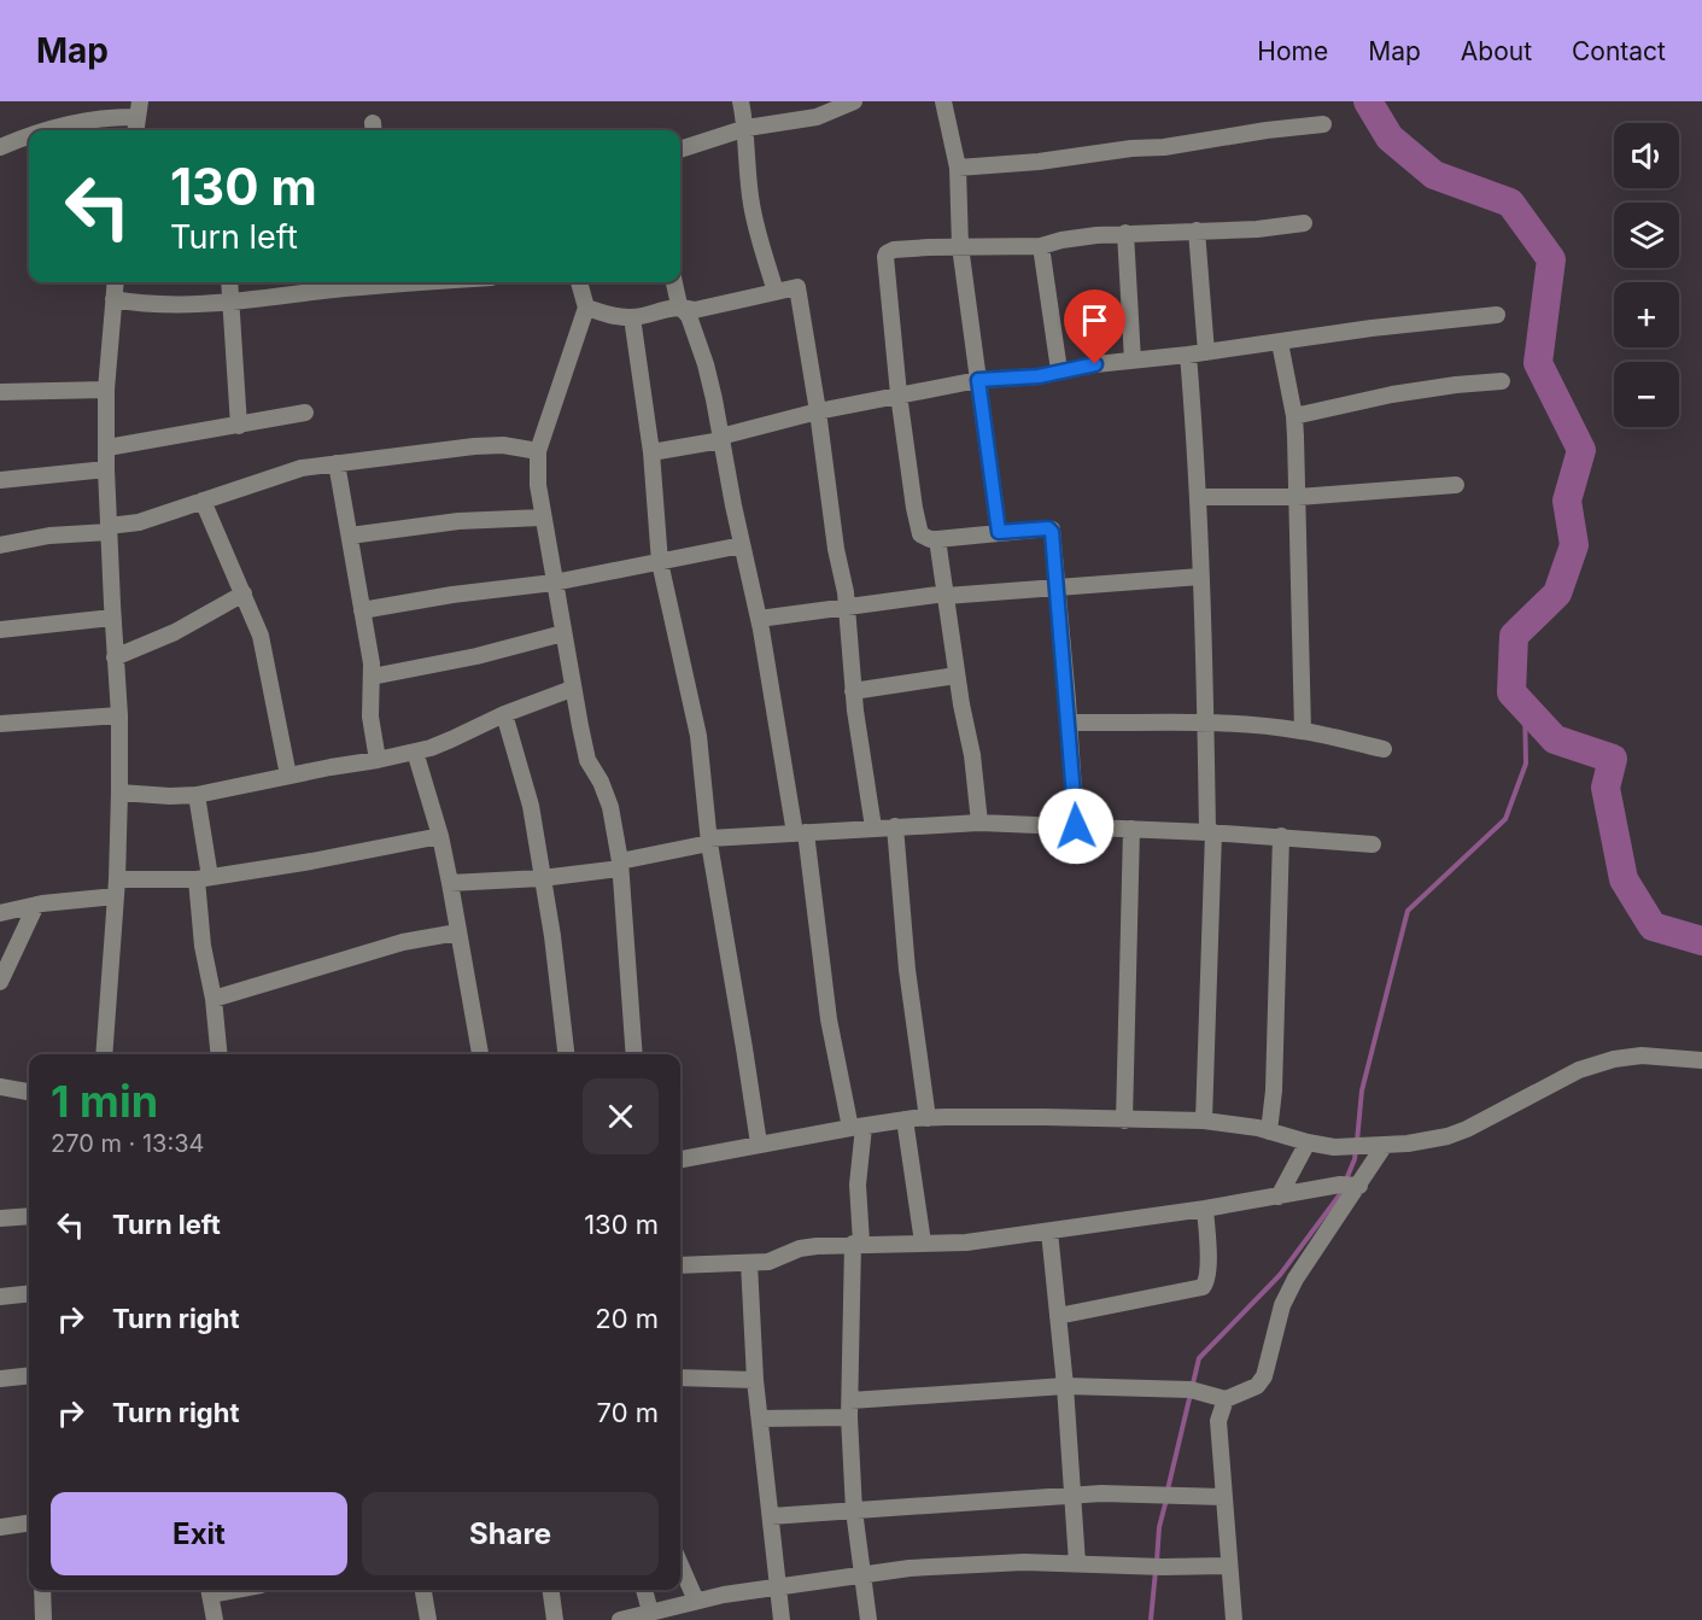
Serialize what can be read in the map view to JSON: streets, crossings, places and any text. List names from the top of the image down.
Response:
{
  "page": {
    "header": "Map",
    "nav": [
      "Home",
      "Map",
      "About",
      "Contact"
    ],
    "map_buttons": ["+", "−"],
    "turn": ["130 m", "Turn left"],
    "heading": ["1 min", "270 m · 13:34"],
    "list": [
      {
        "name": "Turn left",
        "value": "130 m"
      },
      {
        "name": "Turn right",
        "value": "20 m"
      },
      {
        "name": "Turn right",
        "value": "70 m"
      }
    ],
    "buttons": ["Exit", "Share"]
  }
}
